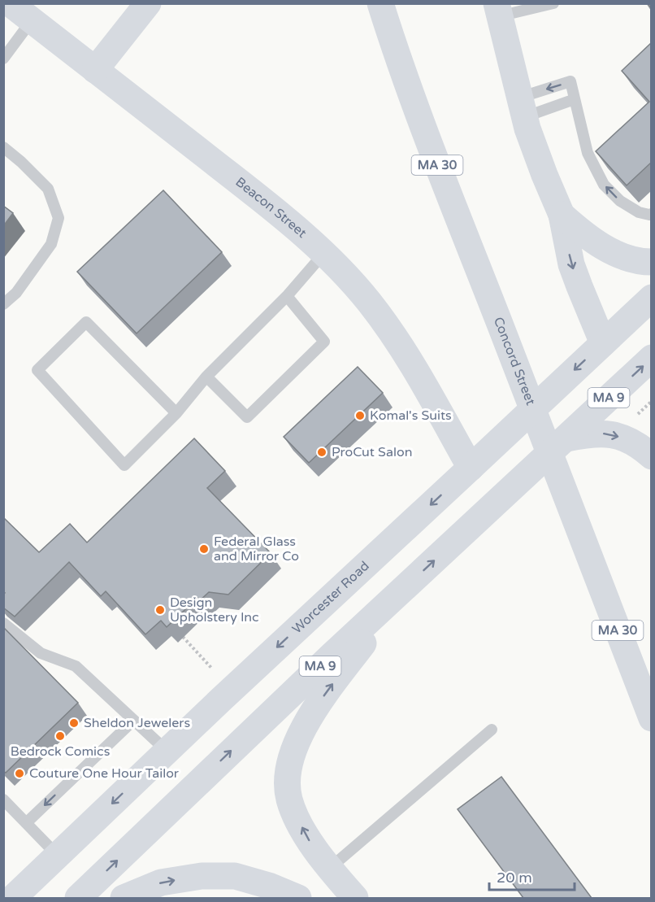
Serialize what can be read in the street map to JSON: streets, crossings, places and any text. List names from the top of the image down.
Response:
{
  "streets": {
    "main road": [
      "MA 30",
      "Beacon Street",
      "Concord Street",
      "MA 9",
      "Worcester Road"
    ]
  },
  "crossings": [
    ["Beacon Street", "Worcester Road"]
  ],
  "places": [
    "Komal's Suits",
    "ProCut Salon",
    "Federal Glass and Mirror Co",
    "Design Upholstery Inc",
    "Sheldon Jewelers",
    "Bedrock Comics",
    "Couture One Hour Tailor"
  ],
  "scale_bar": "20 m"
}
